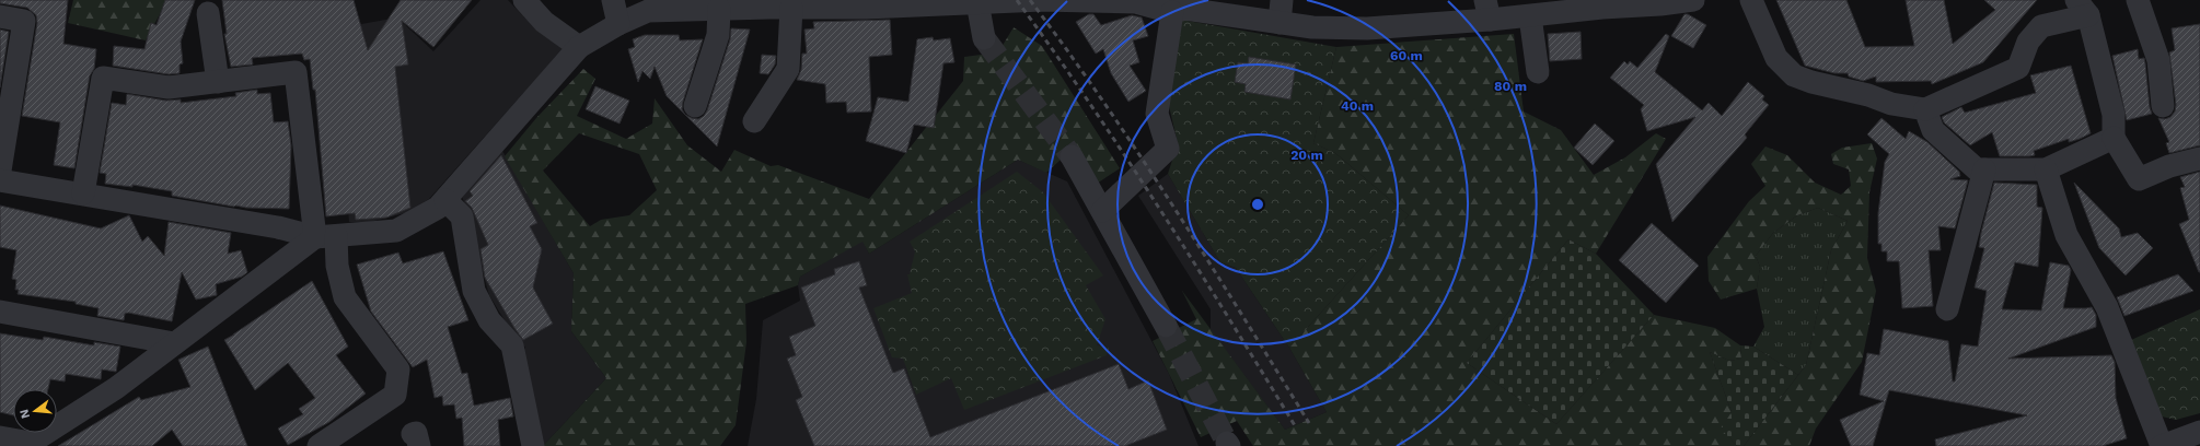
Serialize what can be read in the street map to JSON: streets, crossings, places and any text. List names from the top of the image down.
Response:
{
  "north": "left",
  "rings": [
    "60 m",
    "80 m",
    "40 m",
    "20 m"
  ]
}
